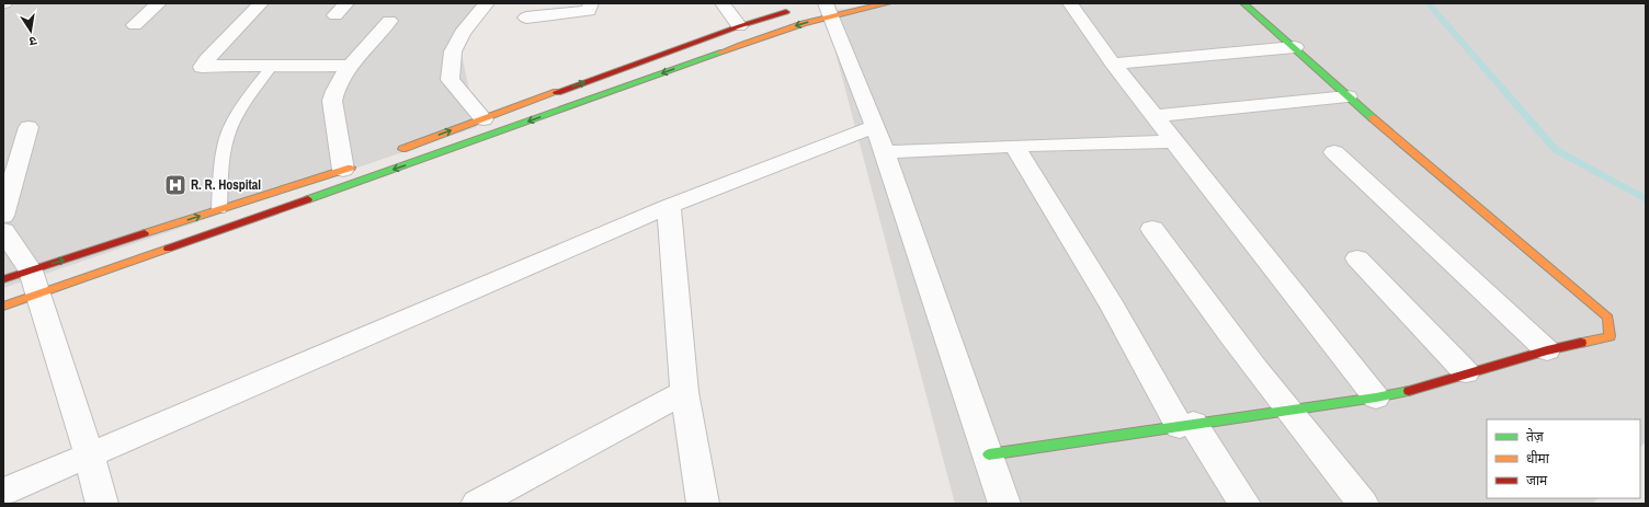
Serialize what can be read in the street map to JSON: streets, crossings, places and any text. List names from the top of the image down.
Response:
{
  "places": {
    "hospital": ["R. R. Hospital"]
  },
  "legend": ["तेज़", "धीमा", "जाम"],
  "north": "bottom"
}
